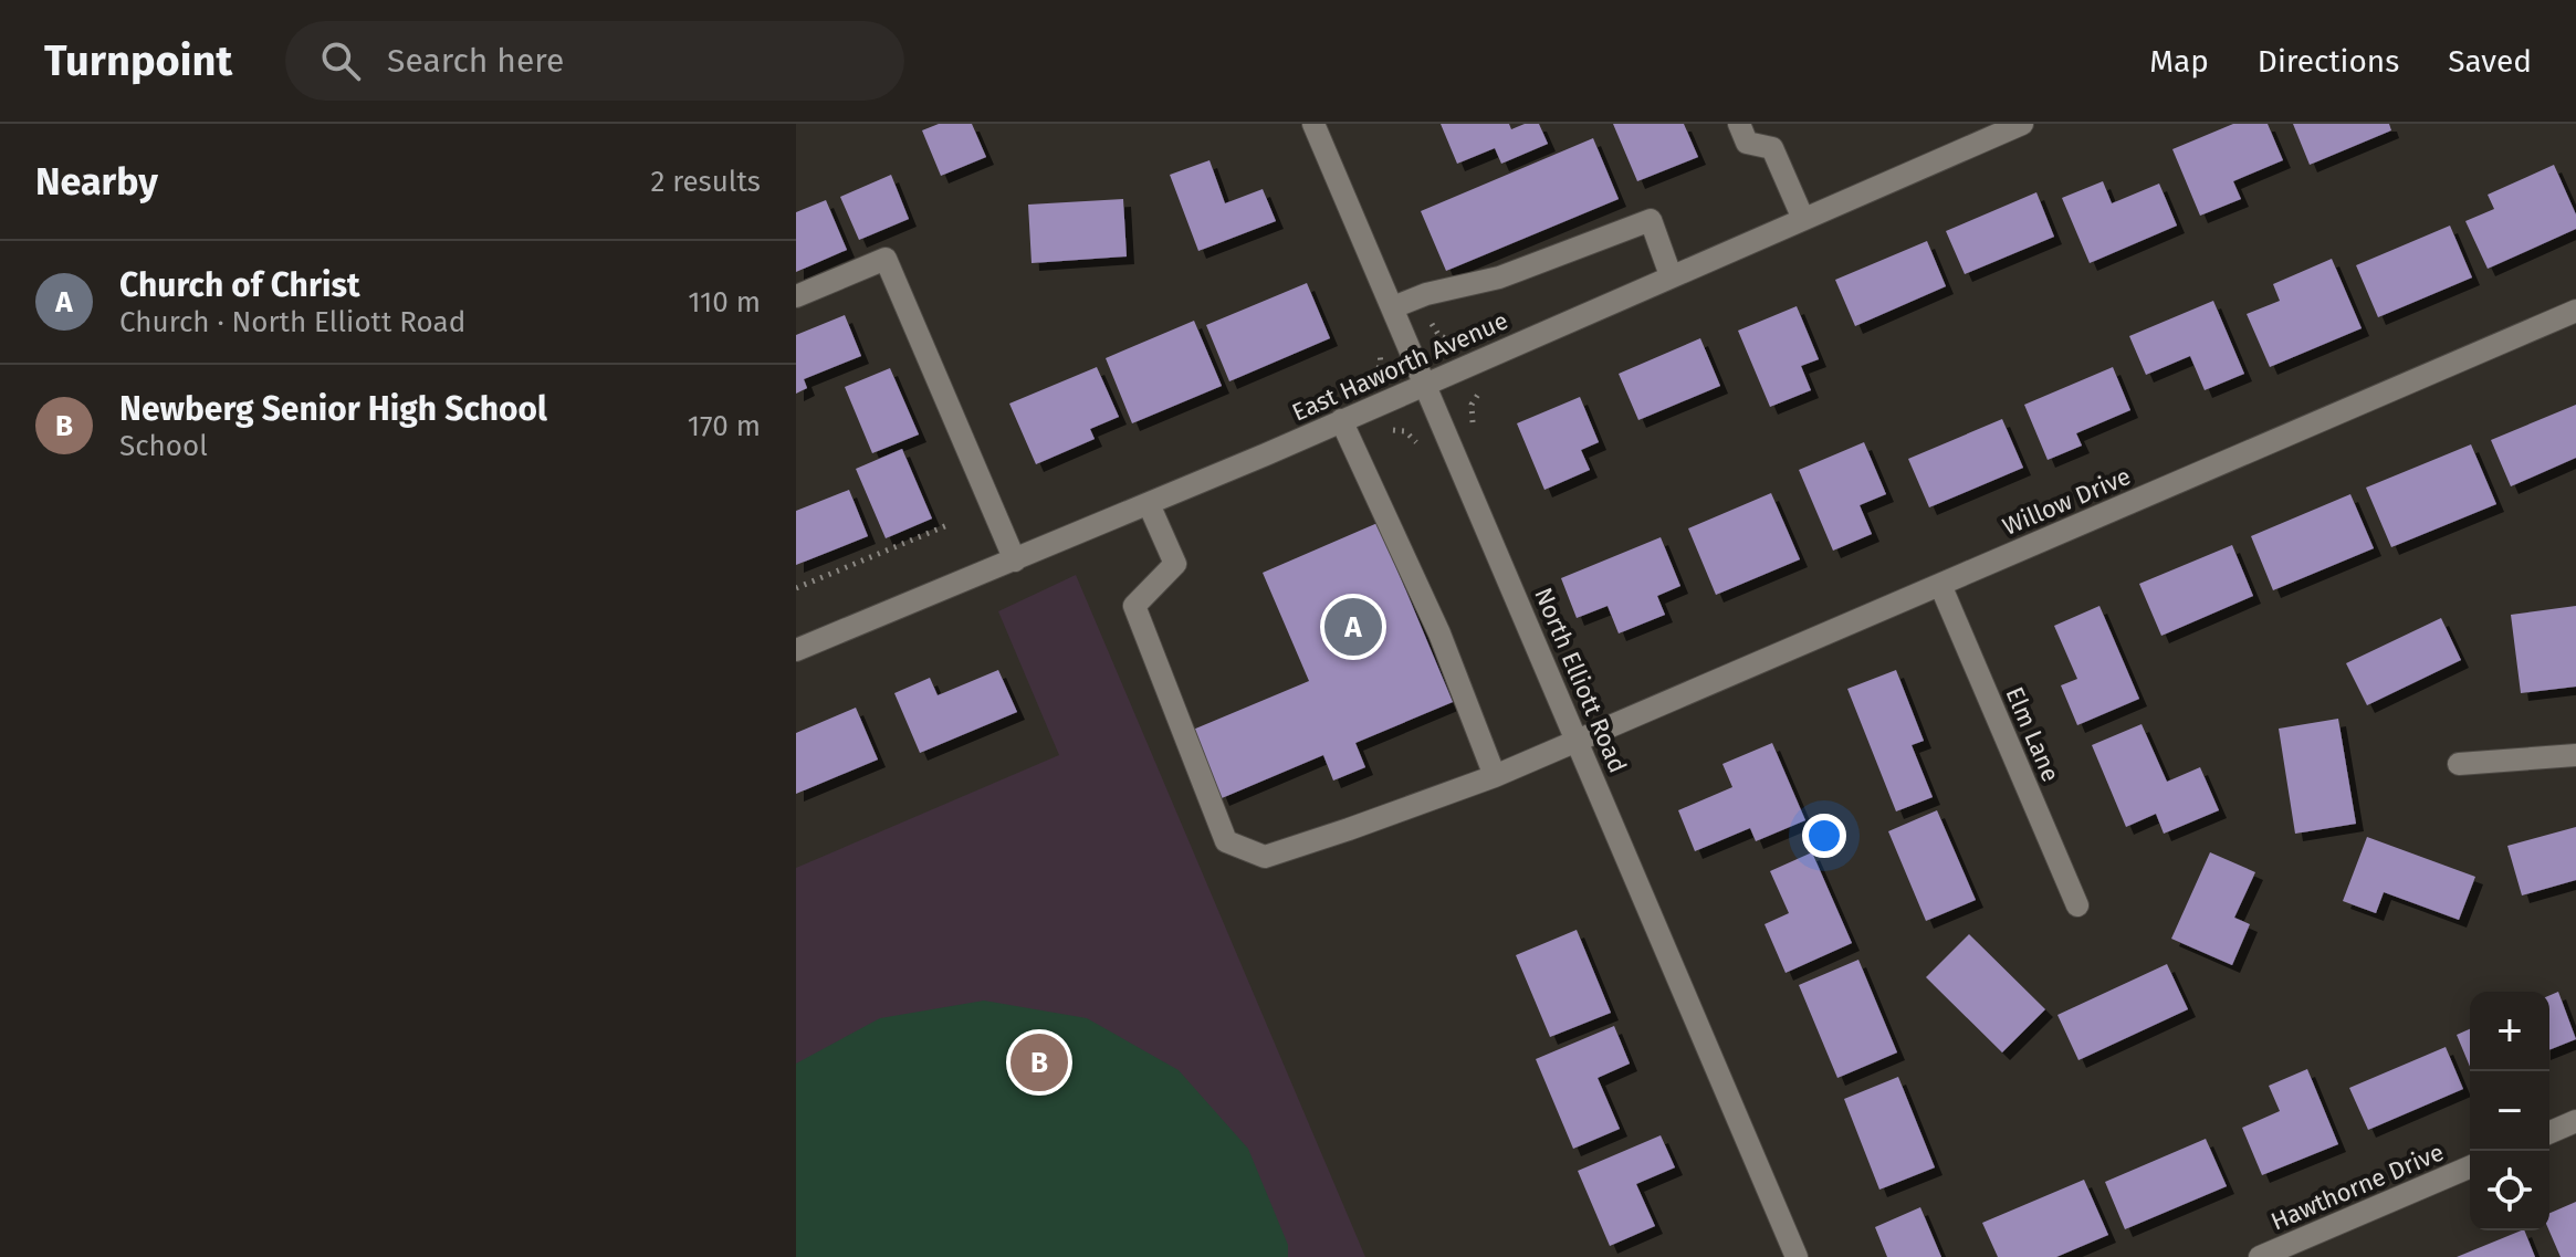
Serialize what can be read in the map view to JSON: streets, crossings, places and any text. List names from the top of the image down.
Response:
{
  "streets": {
    "street": [
      "East Haworth Avenue",
      "Willow Drive",
      "North Elliott Road",
      "Elm Lane",
      "Hawthorne Drive"
    ]
  },
  "crossings": [
    ["East Haworth Avenue", "Willow Drive"],
    ["East Haworth Avenue", "North Elliott Road"],
    ["Willow Drive", "North Elliott Road"],
    ["Willow Drive", "Elm Lane"]
  ],
  "page": {
    "header": "Turnpoint",
    "search": "Search here",
    "nav": ["Map", "Directions", "Saved"],
    "heading": ["Nearby", "2 results"],
    "list": [
      {
        "mark": "A",
        "name": "Church of Christ",
        "note": "Church · North Elliott Road",
        "value": "110 m"
      },
      {
        "mark": "B",
        "name": "Newberg Senior High School",
        "note": "School",
        "value": "170 m"
      }
    ],
    "pins": ["A", "B"],
    "map_buttons": ["+", "−"]
  }
}
